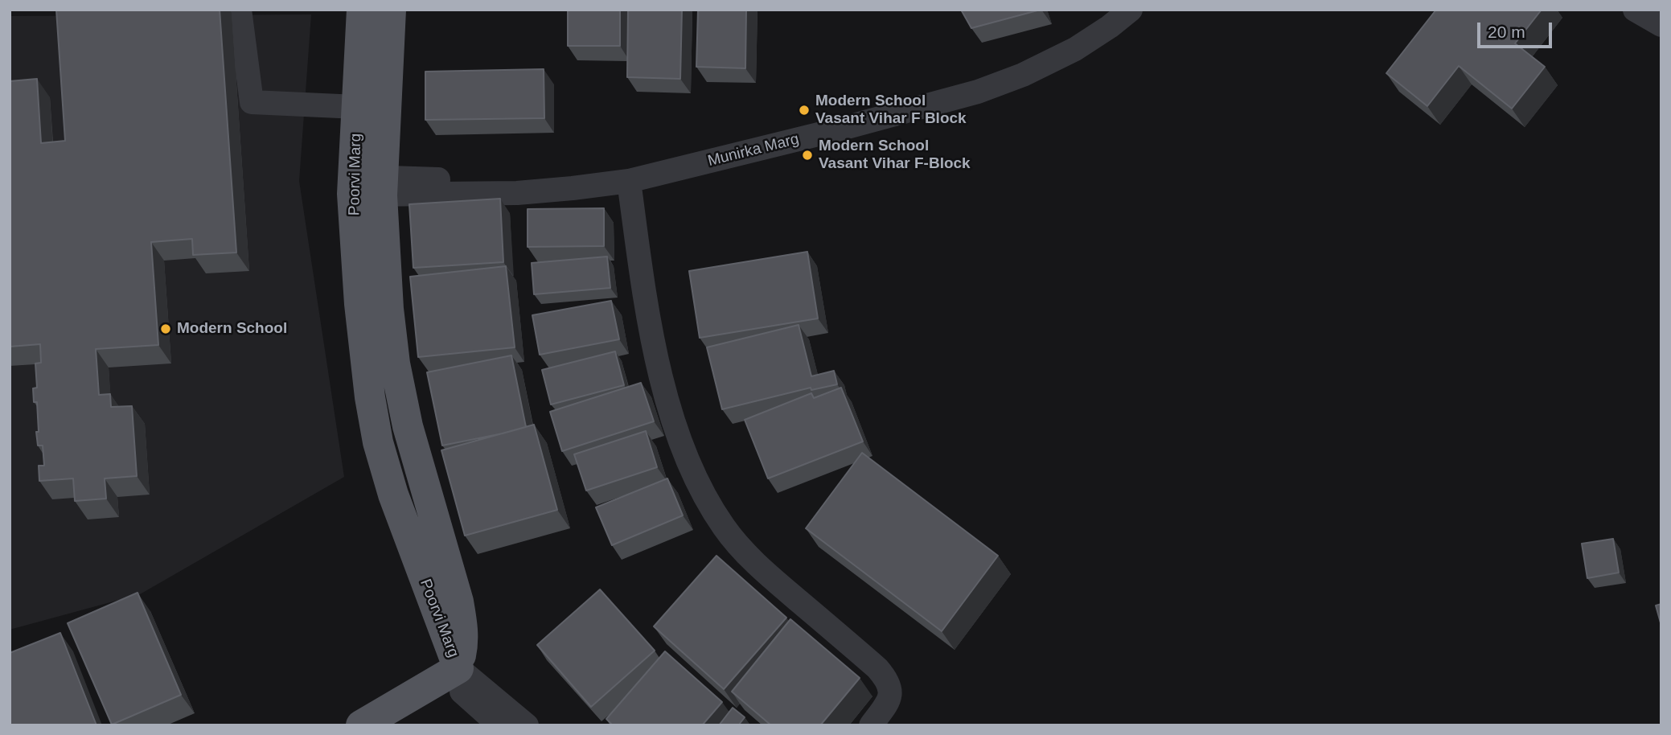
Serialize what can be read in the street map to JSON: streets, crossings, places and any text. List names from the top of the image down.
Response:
{
  "streets": {
    "main road": ["Poorvi Marg"],
    "street": ["Munirka Marg"]
  },
  "crossings": [
    ["Munirka Marg", "Poorvi Marg"]
  ],
  "places": ["Modern School Vasant Vihar F Block", "Modern School Vasant Vihar F-Block", "Modern School"],
  "scale_bar": "20 m"
}
